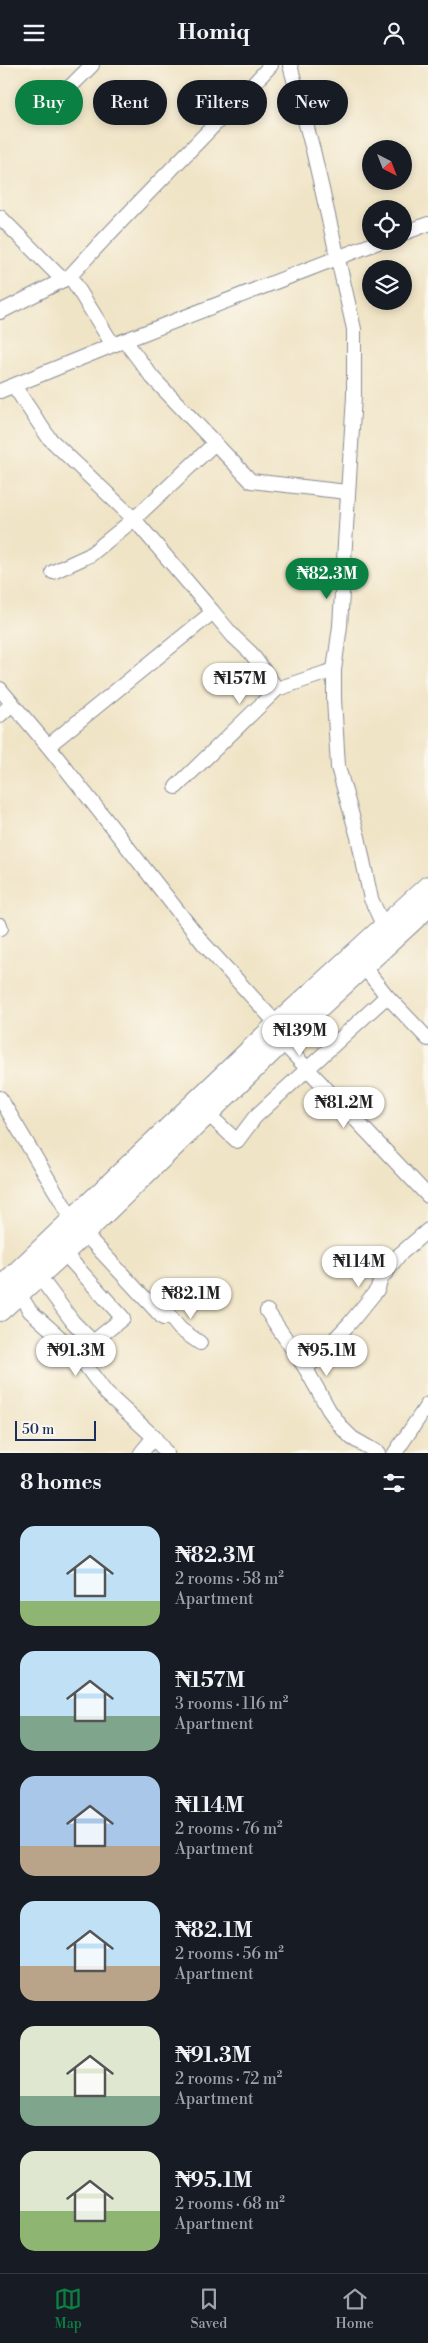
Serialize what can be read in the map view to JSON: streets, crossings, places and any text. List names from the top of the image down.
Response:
{
  "scale_bar": "50 m",
  "north": "bottom right",
  "page": {
    "header": "Homiq",
    "chip": [
      "Buy",
      "Rent",
      "Filters",
      "New"
    ],
    "price": [
      "₦82.3M",
      "₦157M",
      "₦139M",
      "₦81.2M",
      "₦114M",
      "₦82.1M",
      "₦91.3M",
      "₦95.1M"
    ],
    "scale": "50 m",
    "heading": "8 homes",
    "list": [
      {
        "name": "₦82.3M",
        "note": "2 rooms · 58 m² · Apartment"
      },
      {
        "name": "₦157M",
        "note": "3 rooms · 116 m² · Apartment"
      },
      {
        "name": "₦114M",
        "note": "2 rooms · 76 m² · Apartment"
      },
      {
        "name": "₦82.1M",
        "note": "2 rooms · 56 m² · Apartment"
      },
      {
        "name": "₦91.3M",
        "note": "2 rooms · 72 m² · Apartment"
      },
      {
        "name": "₦95.1M",
        "note": "2 rooms · 68 m² · Apartment"
      }
    ],
    "tabs": ["Map", "Saved", "Home"]
  }
}
